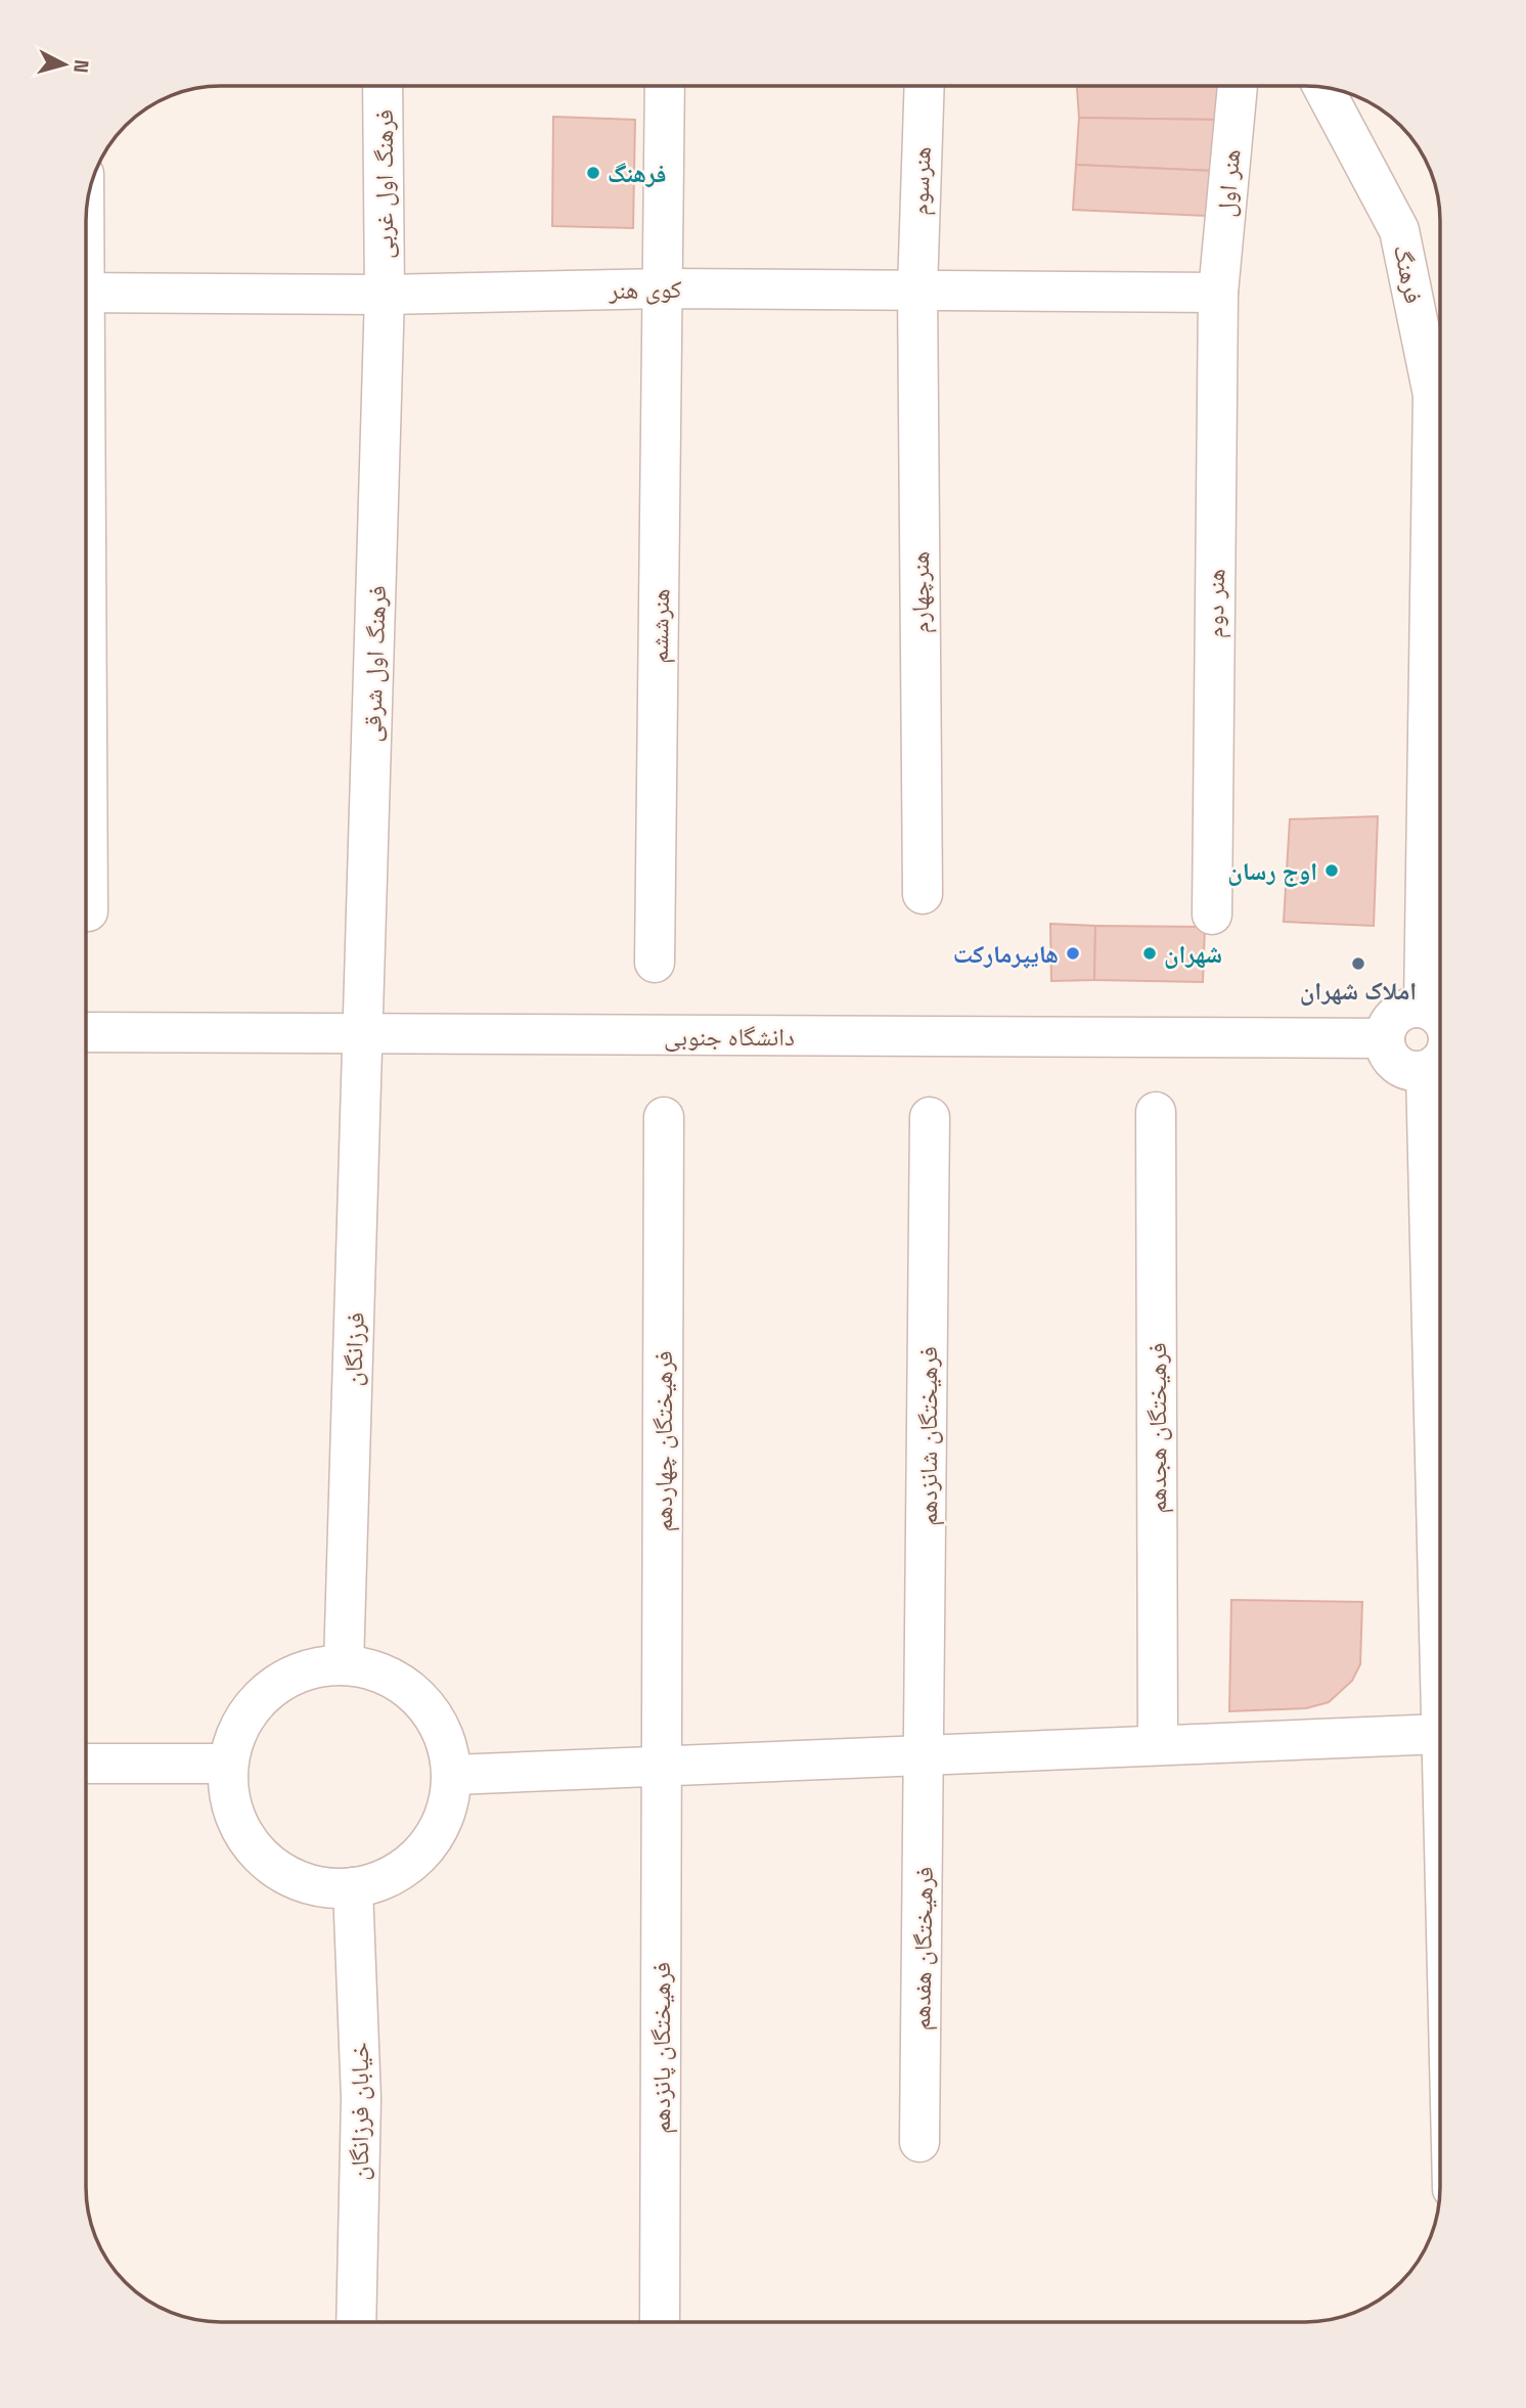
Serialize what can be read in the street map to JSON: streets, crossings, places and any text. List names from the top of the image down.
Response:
{
  "streets": {
    "street": [
      "هنرسوم",
      "هنر اول",
      "فرهنگ اول غربی",
      "فرهنگ",
      "کوی هنر",
      "هنرچهارم",
      "هنر دوم",
      "هنرششم",
      "فرهنگ اول شرقی",
      "دانشگاه جنوبی",
      "فرزانگان",
      "فرهیختگان هجدهم",
      "فرهیختگان شانزدهم",
      "فرهیختگان چهاردهم",
      "فرهیختگان هفدهم",
      "فرهیختگان پانزدهم",
      "خیابان فرزانگان"
    ]
  },
  "crossings": [
    ["هنرسوم", "کوی هنر"],
    ["هنرسوم", "هنرچهارم"],
    ["هنر اول", "کوی هنر"],
    ["هنر اول", "هنر دوم"],
    ["فرهنگ اول غربی", "کوی هنر"],
    ["فرهنگ اول غربی", "فرهنگ اول شرقی"],
    ["کوی هنر", "هنرچهارم"],
    ["کوی هنر", "هنر دوم"],
    ["کوی هنر", "هنرششم"],
    ["کوی هنر", "فرهنگ اول شرقی"],
    ["فرهنگ اول شرقی", "دانشگاه جنوبی"],
    ["فرهنگ اول شرقی", "فرزانگان"],
    ["دانشگاه جنوبی", "فرزانگان"],
    ["فرزانگان", "خیابان فرزانگان"],
    ["فرهیختگان شانزدهم", "فرهیختگان هفدهم"],
    ["فرهیختگان چهاردهم", "فرهیختگان پانزدهم"]
  ],
  "places": [
    "فرهنگ",
    "اوج رسان",
    "هایپرمارکت",
    "شهران",
    "املاک شهران"
  ],
  "north": "right"
}
